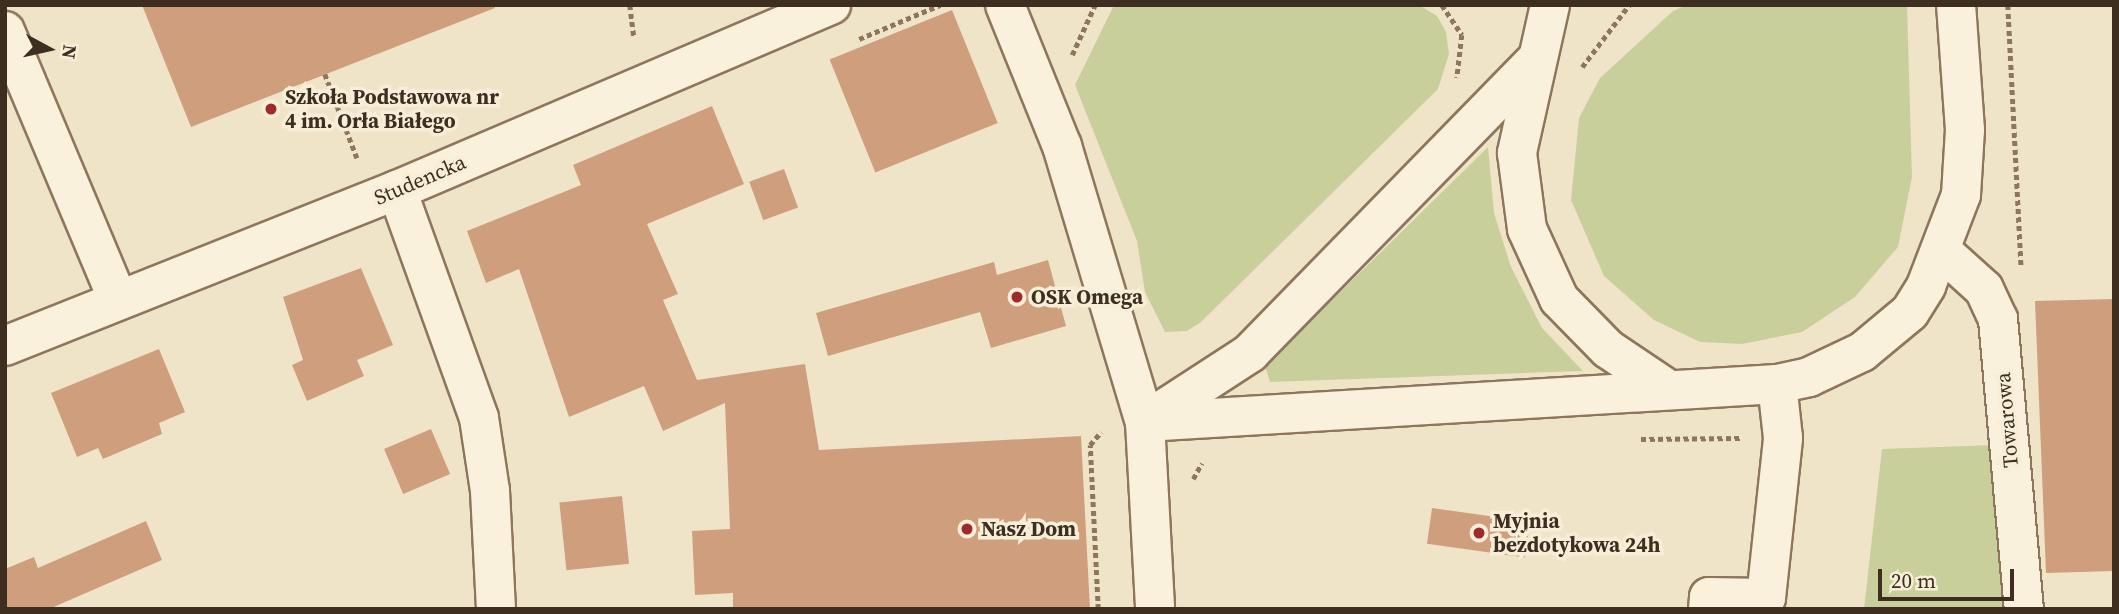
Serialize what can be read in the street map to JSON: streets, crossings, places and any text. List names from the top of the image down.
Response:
{
  "streets": {
    "street": ["Studencka", "Towarowa"]
  },
  "places": [
    "Szkoła Podstawowa nr 4 im. Orła Białego",
    "OSK Omega",
    "Nasz Dom",
    "Myjnia bezdotykowa 24h"
  ],
  "scale_bar": "20 m",
  "north": "right"
}
